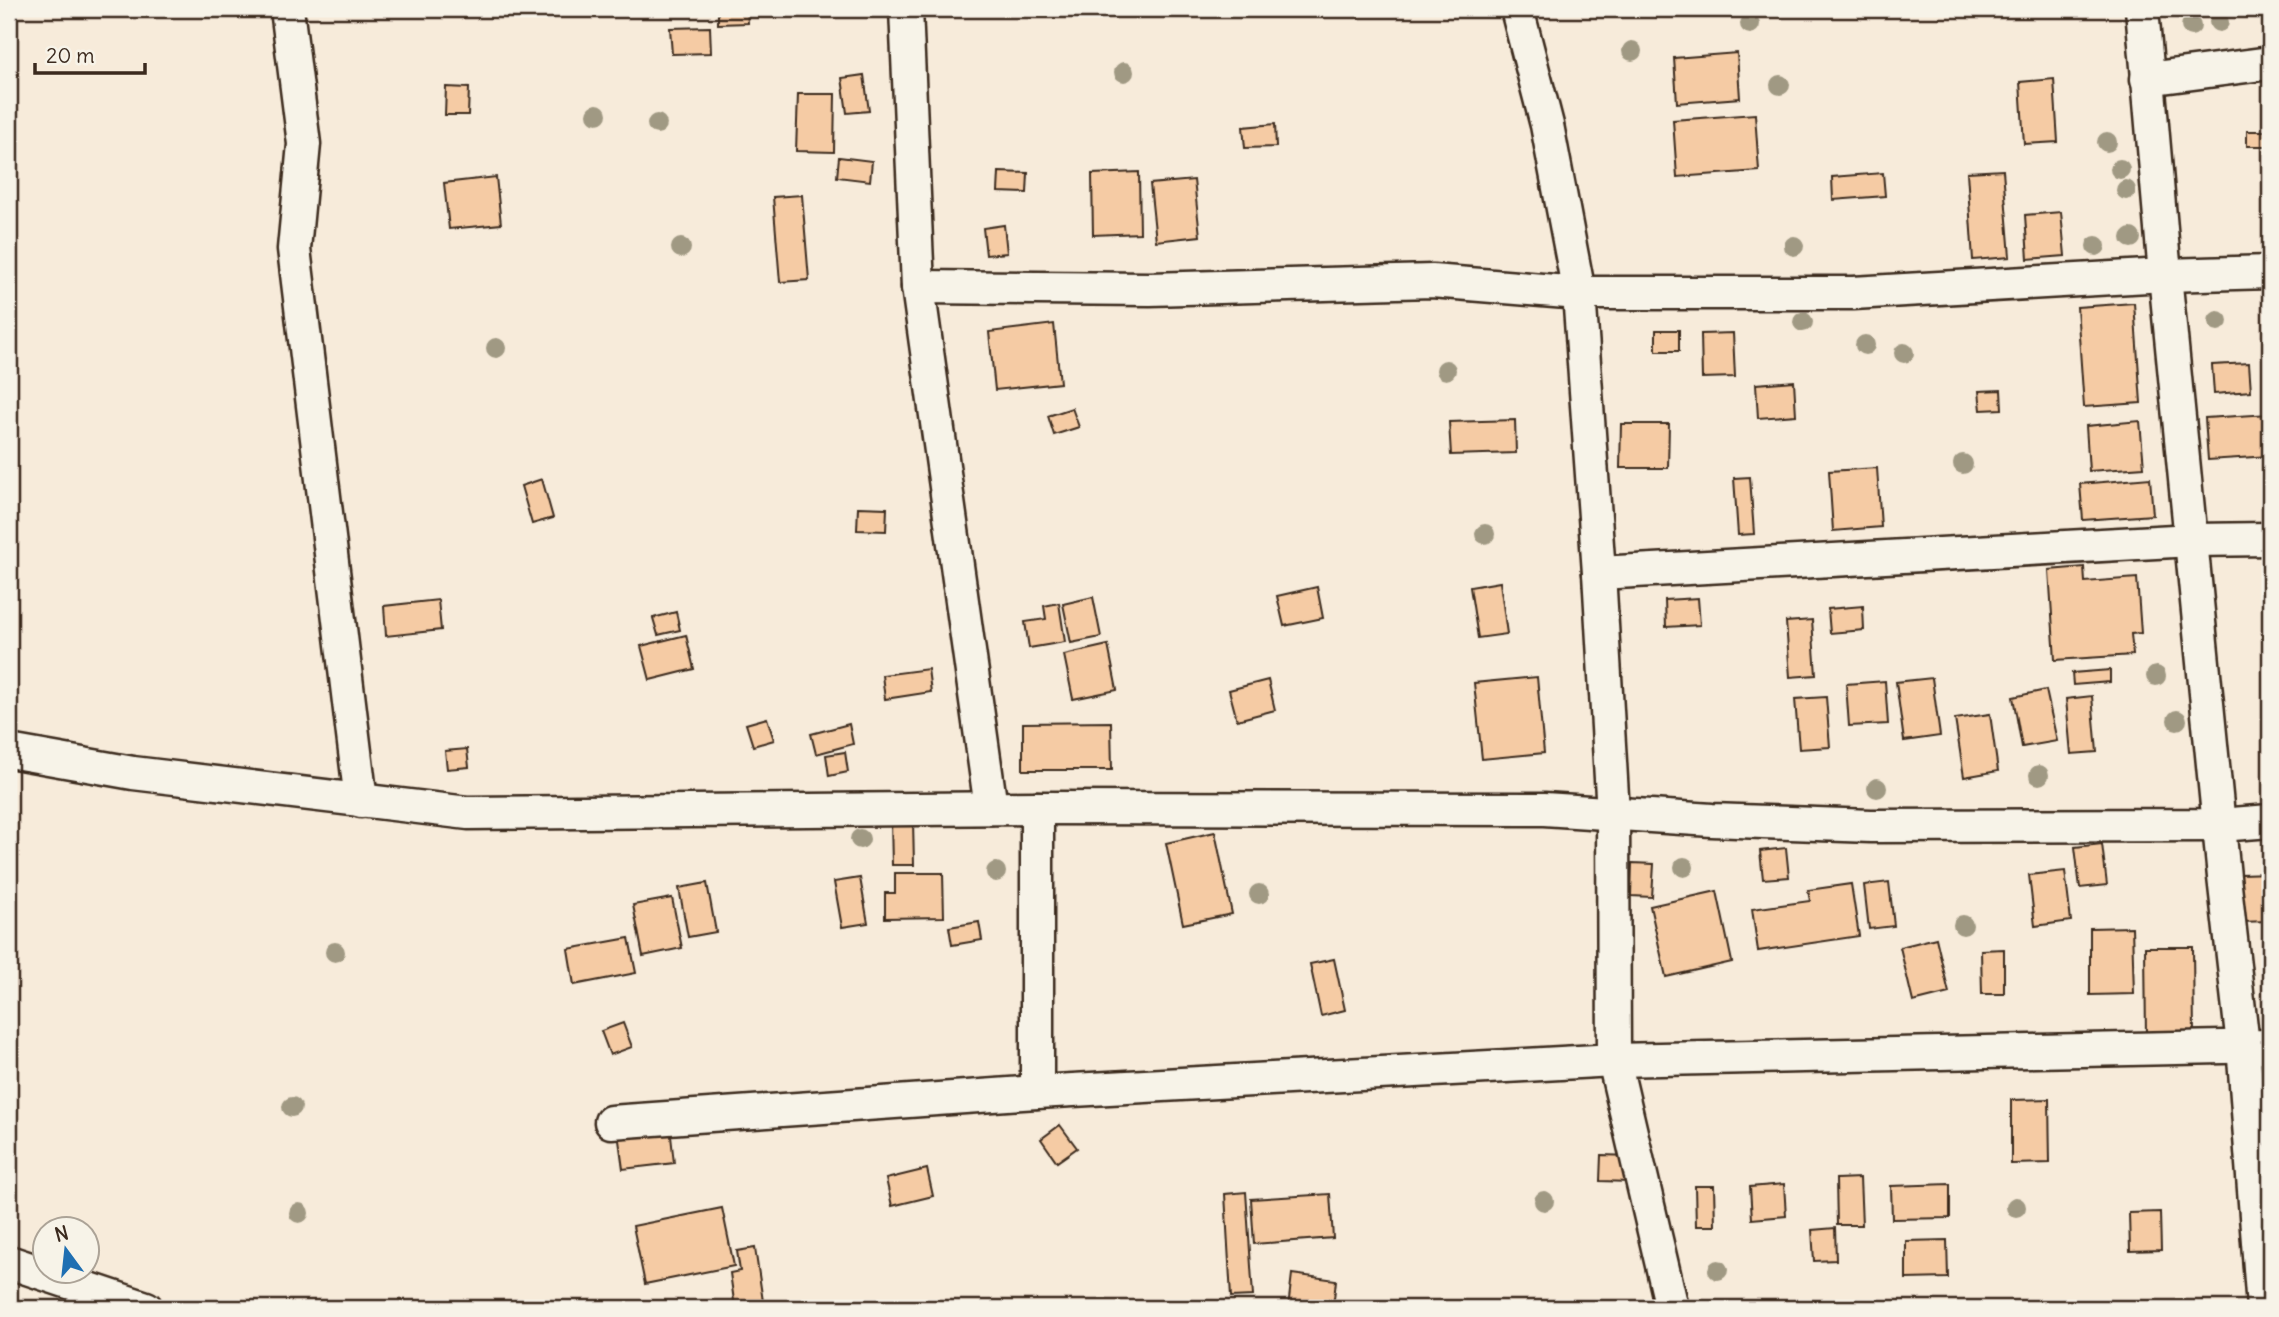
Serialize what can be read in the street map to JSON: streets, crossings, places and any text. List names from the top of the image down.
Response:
{
  "scale_bar": "20 m",
  "north": "top"
}
